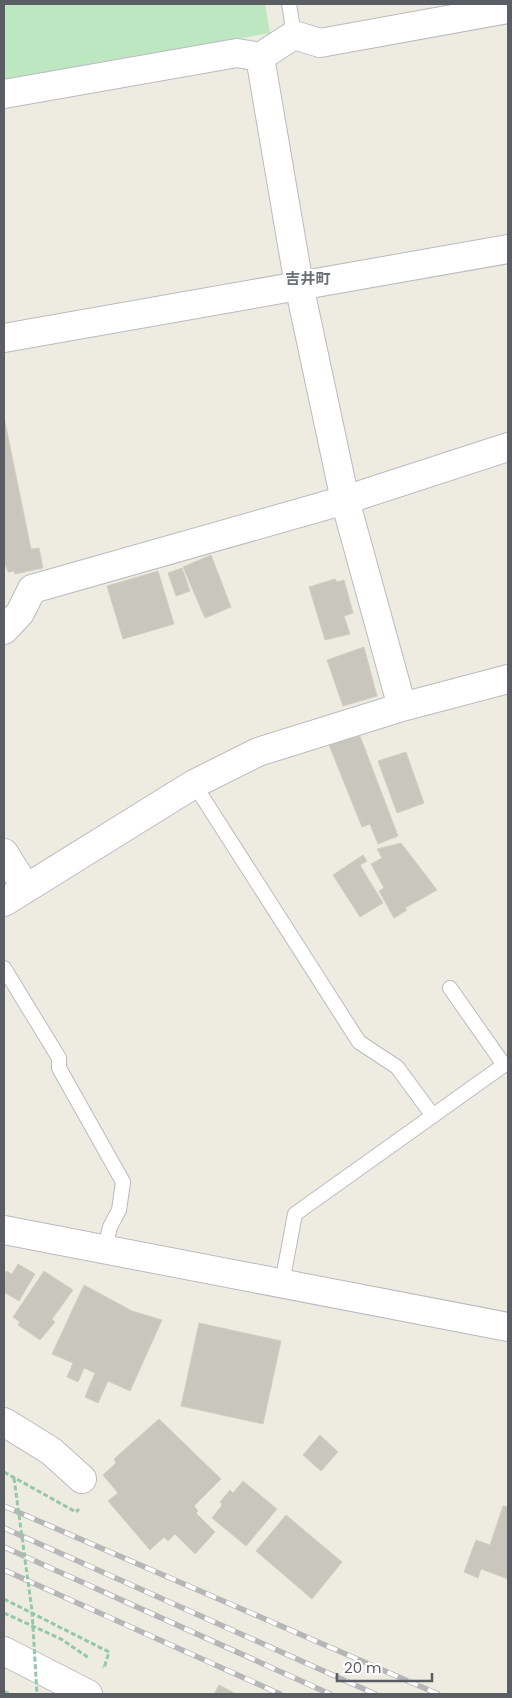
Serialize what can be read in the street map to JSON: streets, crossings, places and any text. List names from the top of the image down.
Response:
{
  "districts": ["吉井町"],
  "scale_bar": "20 m"
}
